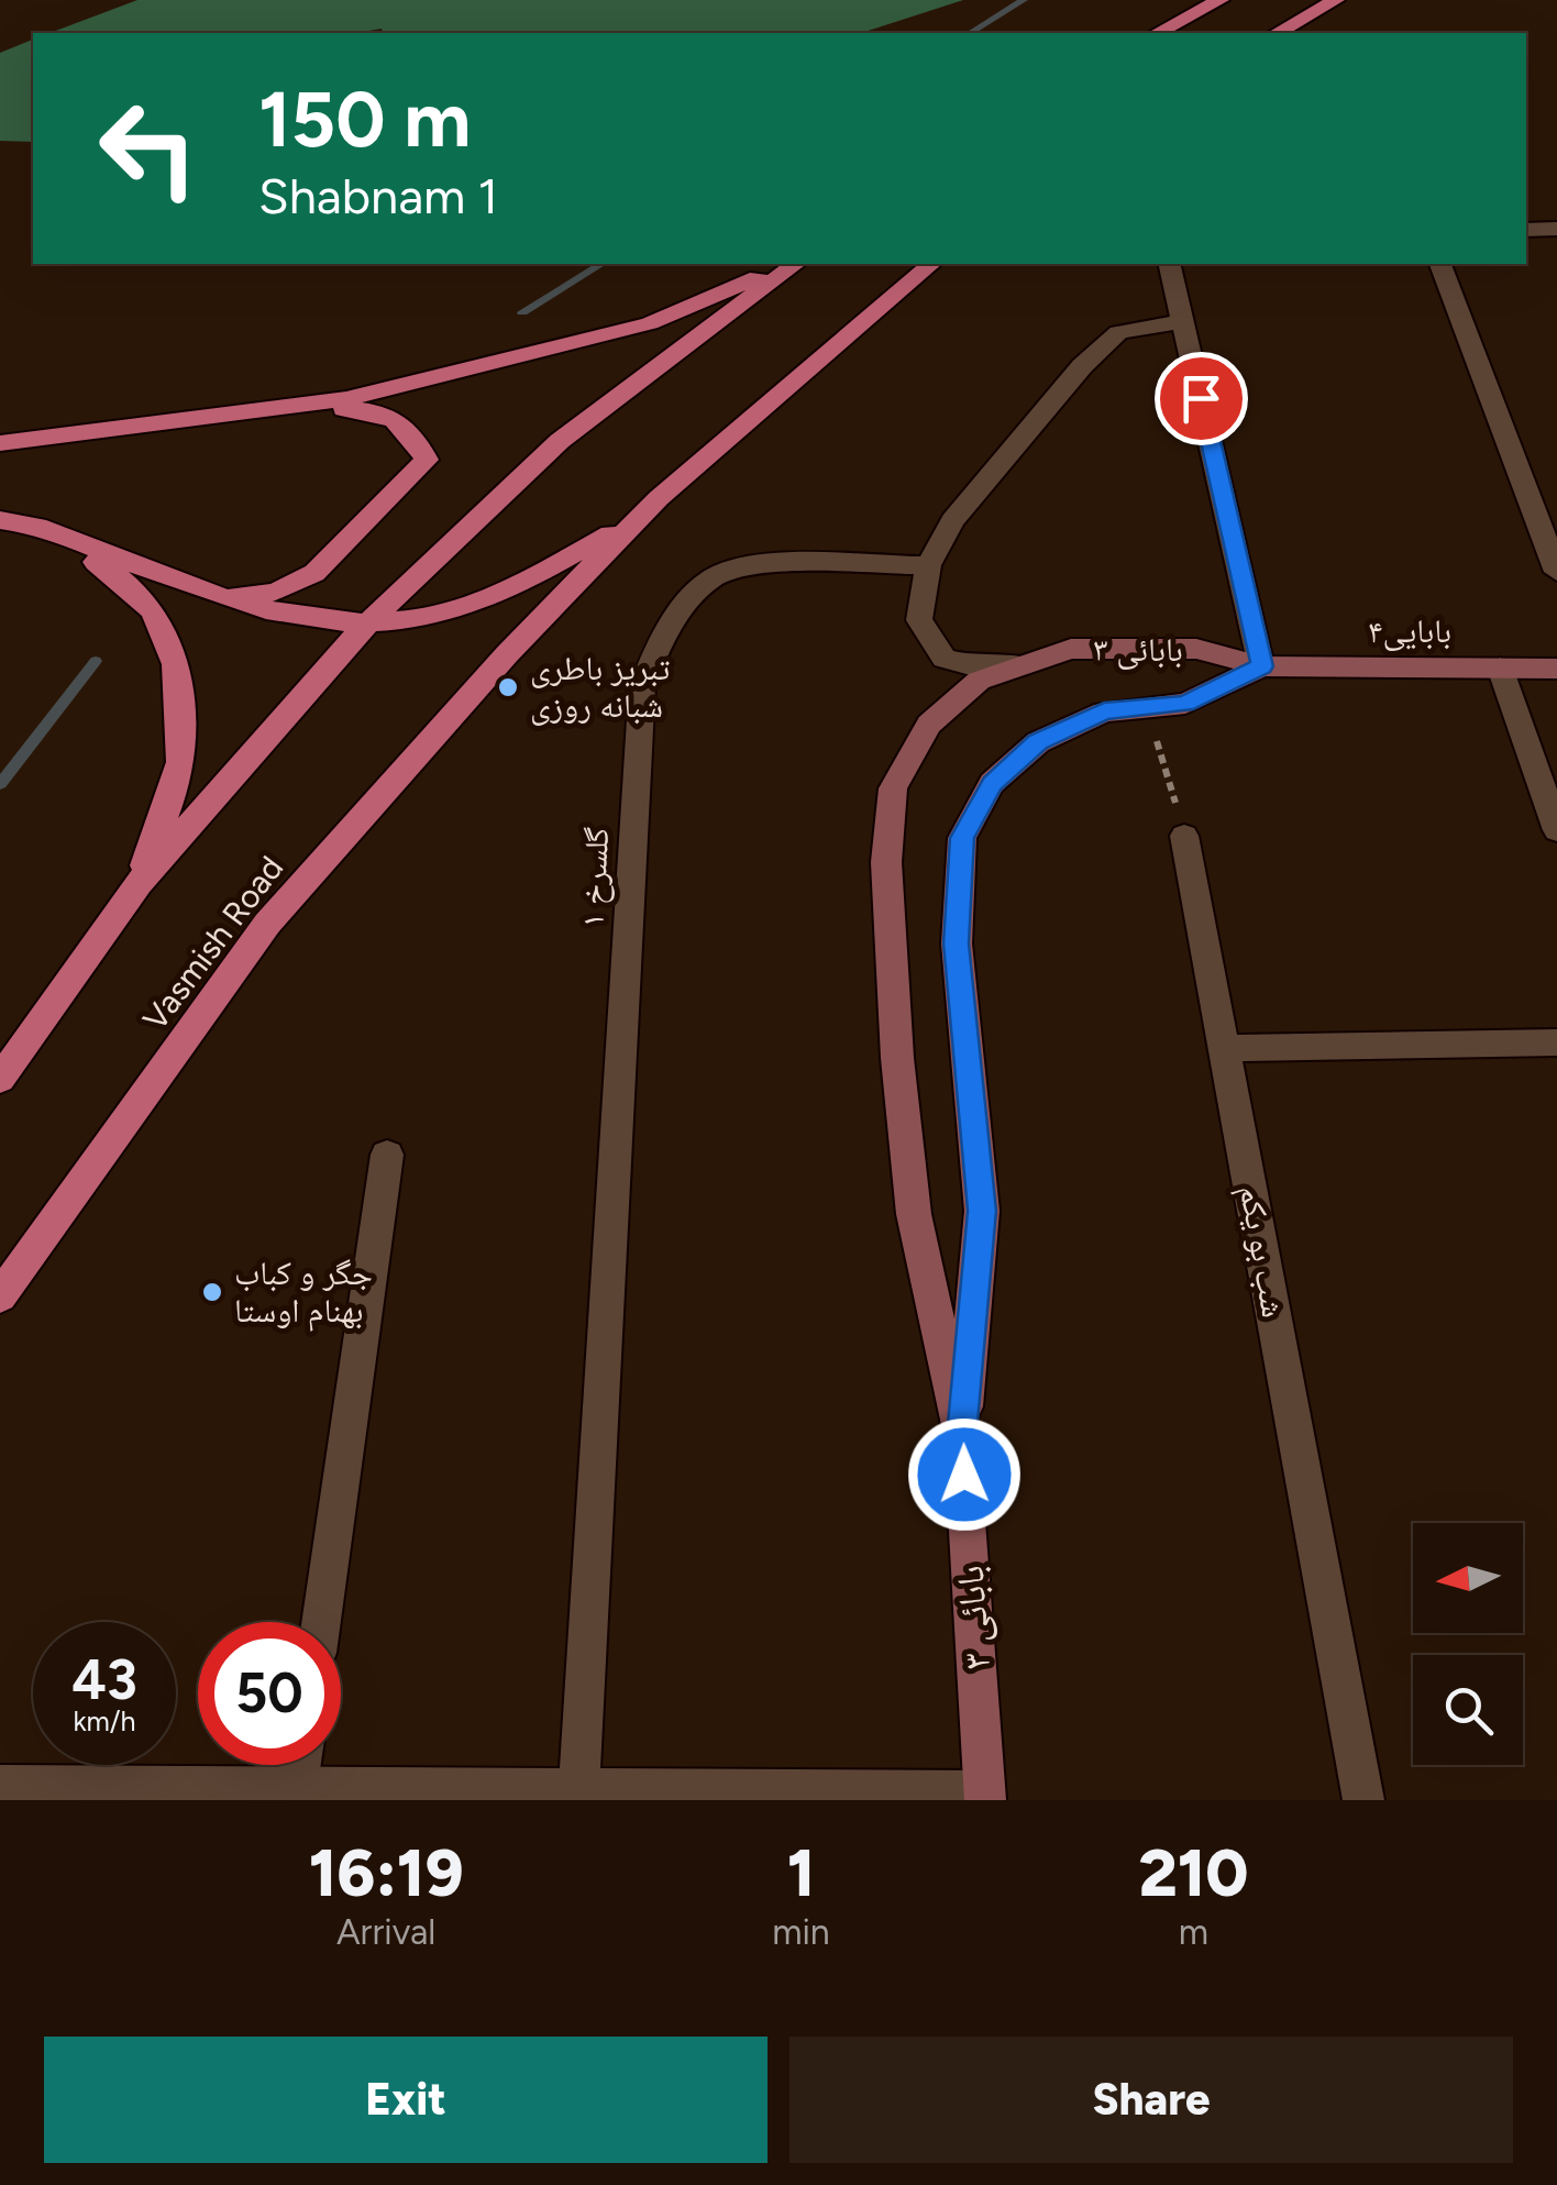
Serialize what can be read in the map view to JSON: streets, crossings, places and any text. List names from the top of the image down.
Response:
{
  "streets": {
    "main road": ["بابایی۴", "بابائی ۳", "Vasmish Road"],
    "street": ["گلسرخ ۱", "شب بو یکم"]
  },
  "crossings": [
    ["بابایی۴", "بابائی ۳"]
  ],
  "places": ["تبریز باطری شبانه روزی", "جگر و کباب بهنام اوستا"],
  "north": "left",
  "page": {
    "turn": ["150 m", "Shabnam 1"],
    "speed": "43 km/h",
    "limit": "50",
    "eta": [
      "16:19",
      "Arrival",
      "1",
      "min",
      "210",
      "m"
    ],
    "buttons": ["Exit", "Share"]
  }
}
